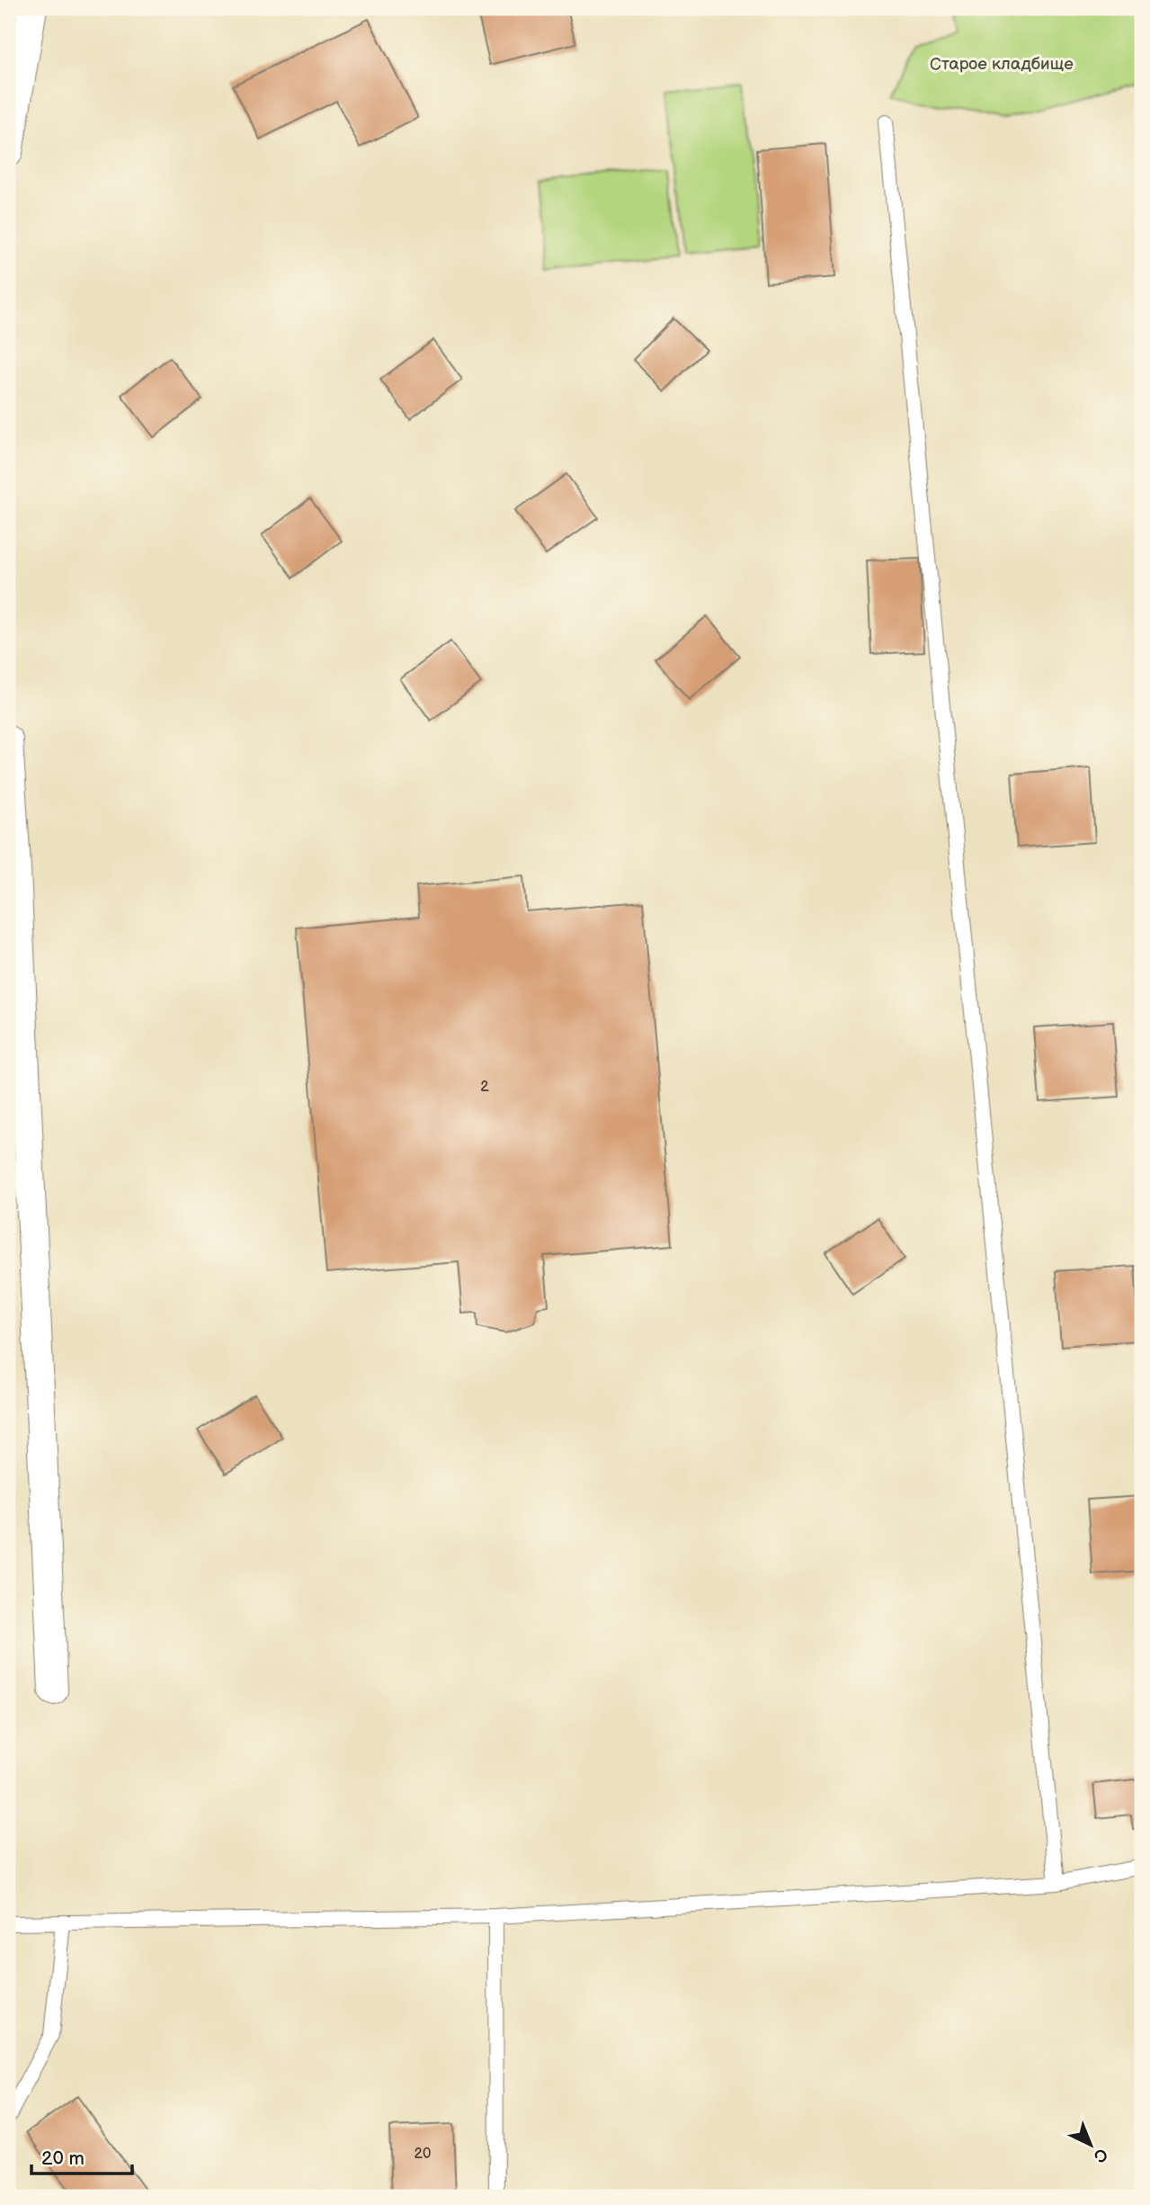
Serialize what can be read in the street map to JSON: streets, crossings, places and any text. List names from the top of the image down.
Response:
{
  "parks": ["Старое кладбище"],
  "house_numbers": ["2", "20"],
  "scale_bar": "20 m",
  "north": "bottom right"
}
